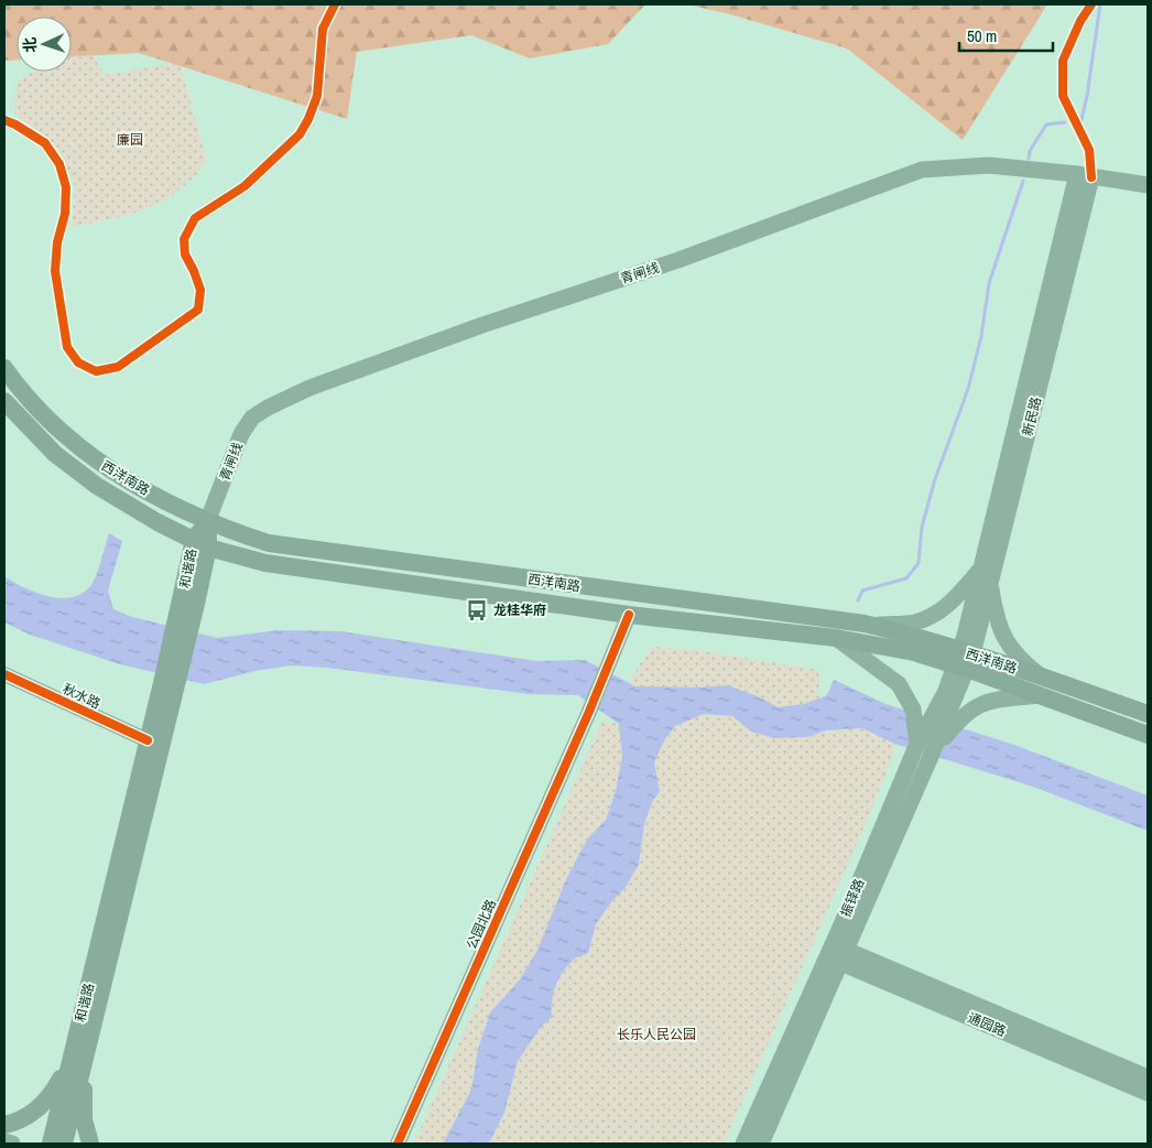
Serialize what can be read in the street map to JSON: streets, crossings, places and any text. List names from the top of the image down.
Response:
{
  "streets": {
    "main road": [
      "青闸线",
      "新民路",
      "西洋南路",
      "和谐路",
      "振铎路",
      "通园路"
    ],
    "street": ["秋水路", "公园北路"]
  },
  "crossings": [
    ["青闸线", "新民路"],
    ["青闸线", "西洋南路"],
    ["青闸线", "和谐路"],
    ["新民路", "西洋南路"],
    ["新民路", "振铎路"],
    ["西洋南路", "和谐路"],
    ["西洋南路", "振铎路"],
    ["西洋南路", "公园北路"],
    ["和谐路", "秋水路"],
    ["振铎路", "通园路"]
  ],
  "parks": ["廉园", "长乐人民公园"],
  "places": {
    "bus stop": ["龙桂华府"]
  },
  "scale_bar": "50 m",
  "north": "left"
}
